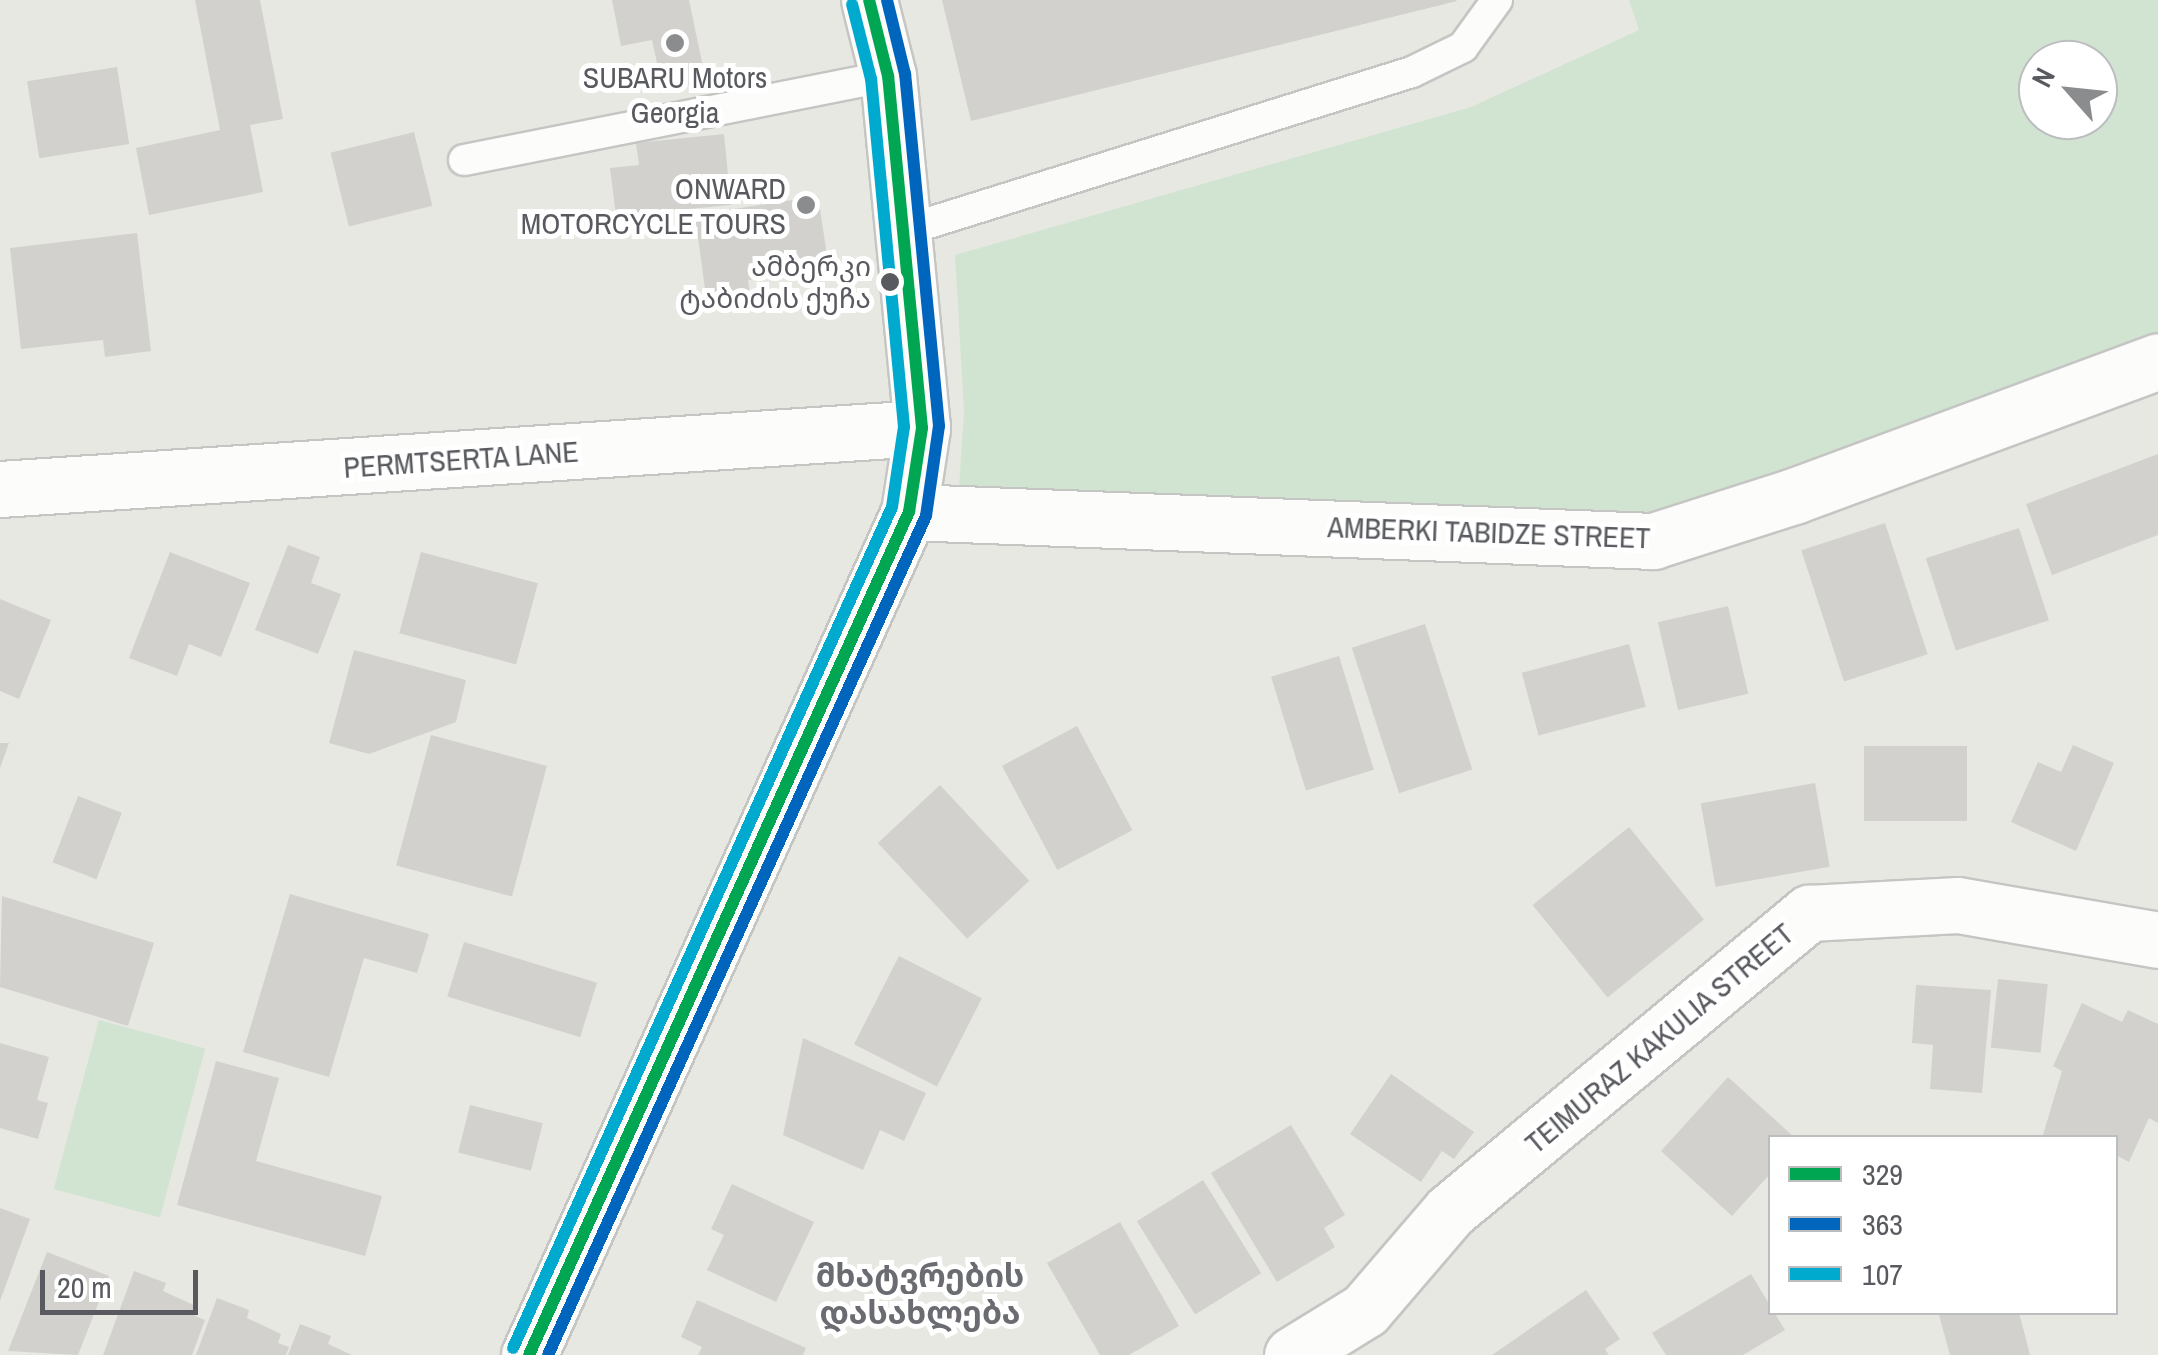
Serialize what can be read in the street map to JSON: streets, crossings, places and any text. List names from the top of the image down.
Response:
{
  "streets": {
    "street": ["PERMTSERTA LANE", "AMBERKI TABIDZE STREET", "TEIMURAZ KAKULIA STREET"]
  },
  "districts": ["მხატვრების დასახლება"],
  "places": ["SUBARU Motors Georgia", "ONWARD MOTORCYCLE TOURS", "ამბერკი ტაბიძის ქუჩა"],
  "lines": ["transit line 329", "transit line 363", "transit line 107"],
  "legend": ["329", "363", "107"],
  "scale_bar": "20 m",
  "north": "top left"
}
